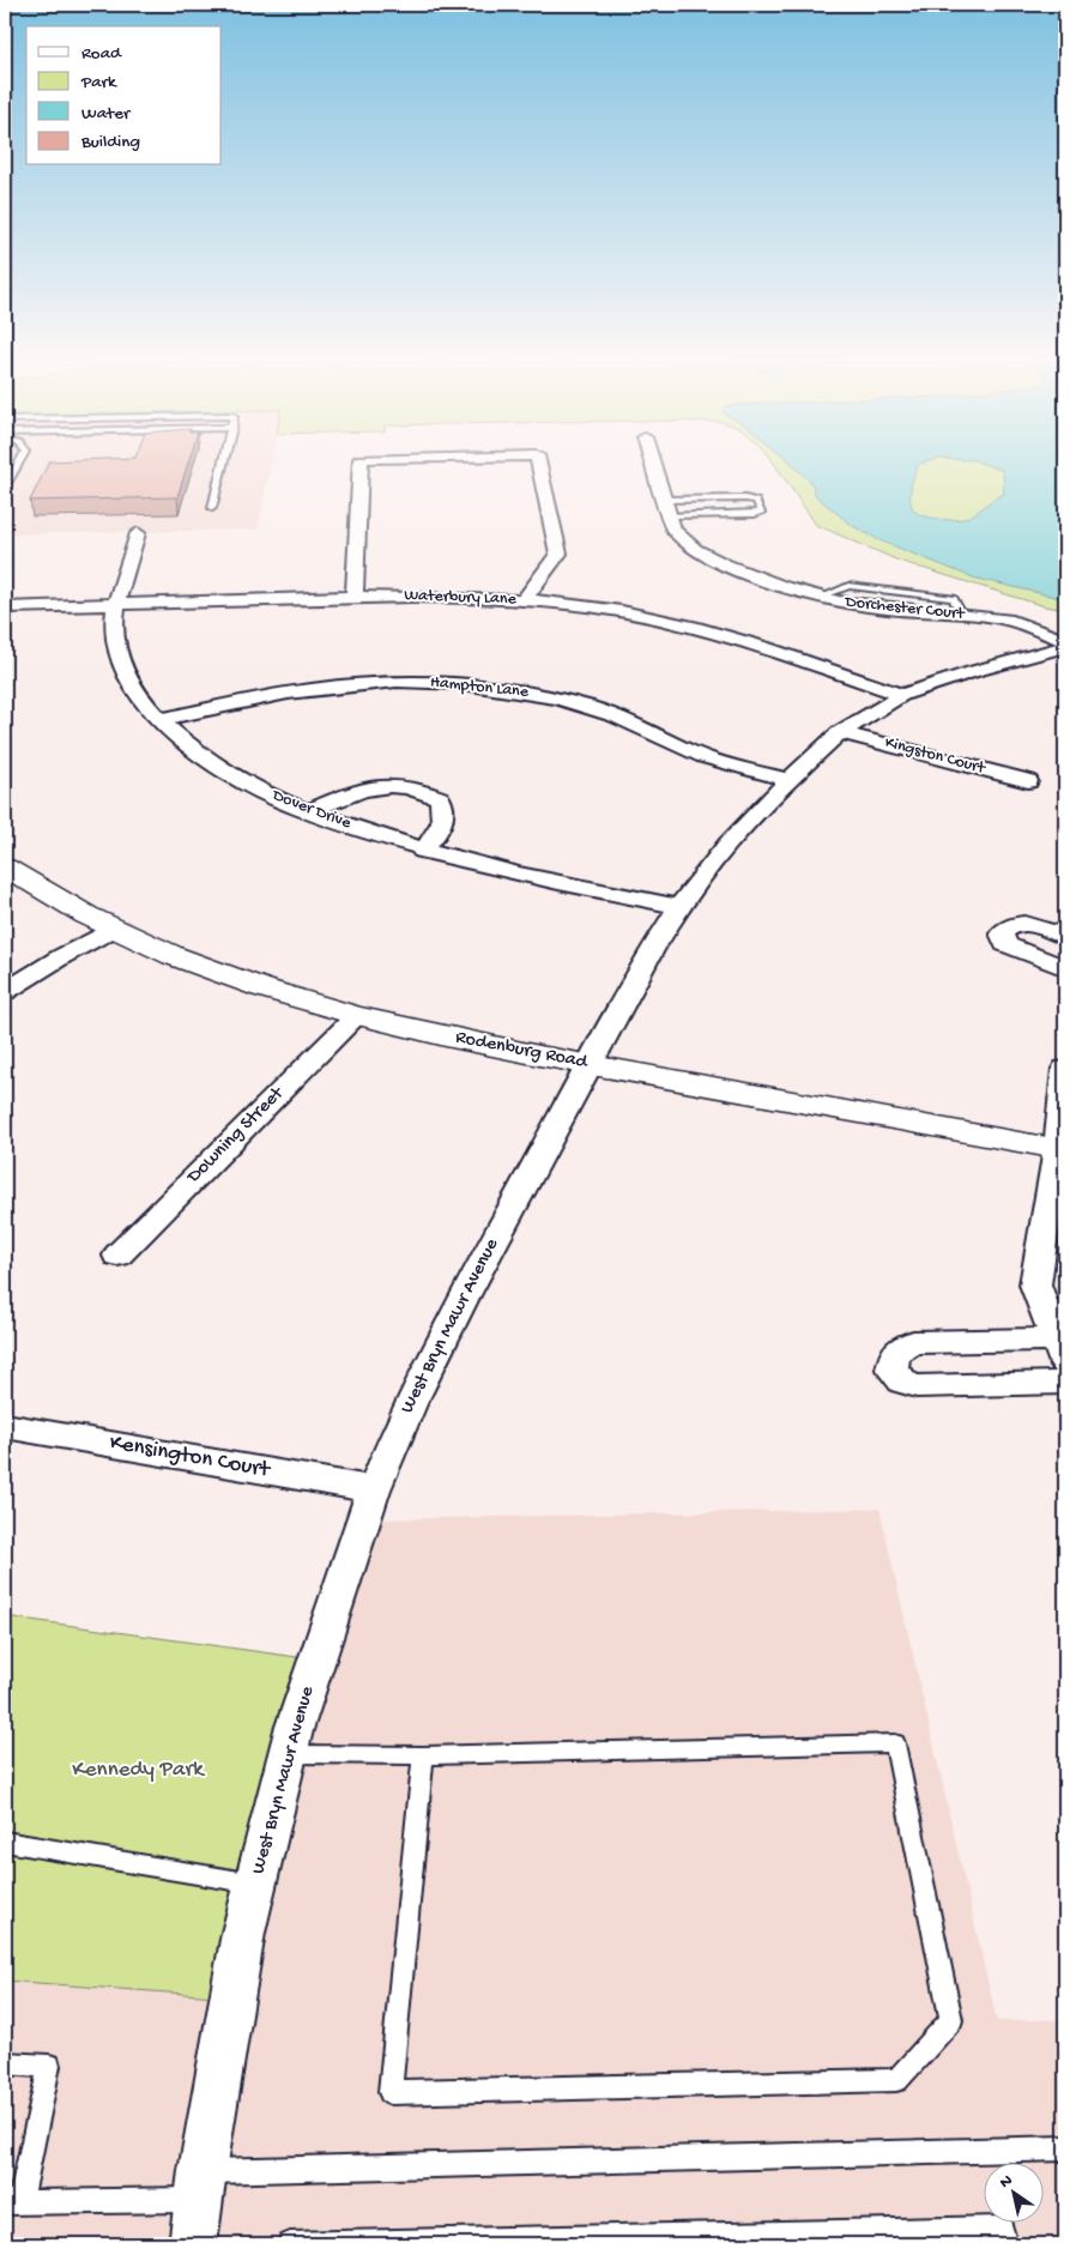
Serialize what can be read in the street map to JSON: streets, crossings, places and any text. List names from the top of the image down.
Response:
{
  "streets": {
    "street": [
      "Waterbury Lane",
      "Dorchester Court",
      "Hampton Lane",
      "Kingston Court",
      "Dover Drive",
      "Rodenburg Road",
      "Downing Street",
      "West Bryn Mawr Avenue",
      "Kensington Court"
    ]
  },
  "crossings": [
    ["Waterbury Lane", "Dover Drive"],
    ["Waterbury Lane", "West Bryn Mawr Avenue"],
    ["Hampton Lane", "Dover Drive"],
    ["Hampton Lane", "West Bryn Mawr Avenue"],
    ["Kingston Court", "West Bryn Mawr Avenue"],
    ["Dover Drive", "West Bryn Mawr Avenue"],
    ["Rodenburg Road", "Downing Street"],
    ["Rodenburg Road", "West Bryn Mawr Avenue"],
    ["West Bryn Mawr Avenue", "Kensington Court"]
  ],
  "parks": ["Kennedy Park"],
  "legend": [
    "Road",
    "Park",
    "Water",
    "Building"
  ],
  "north": "top left"
}
